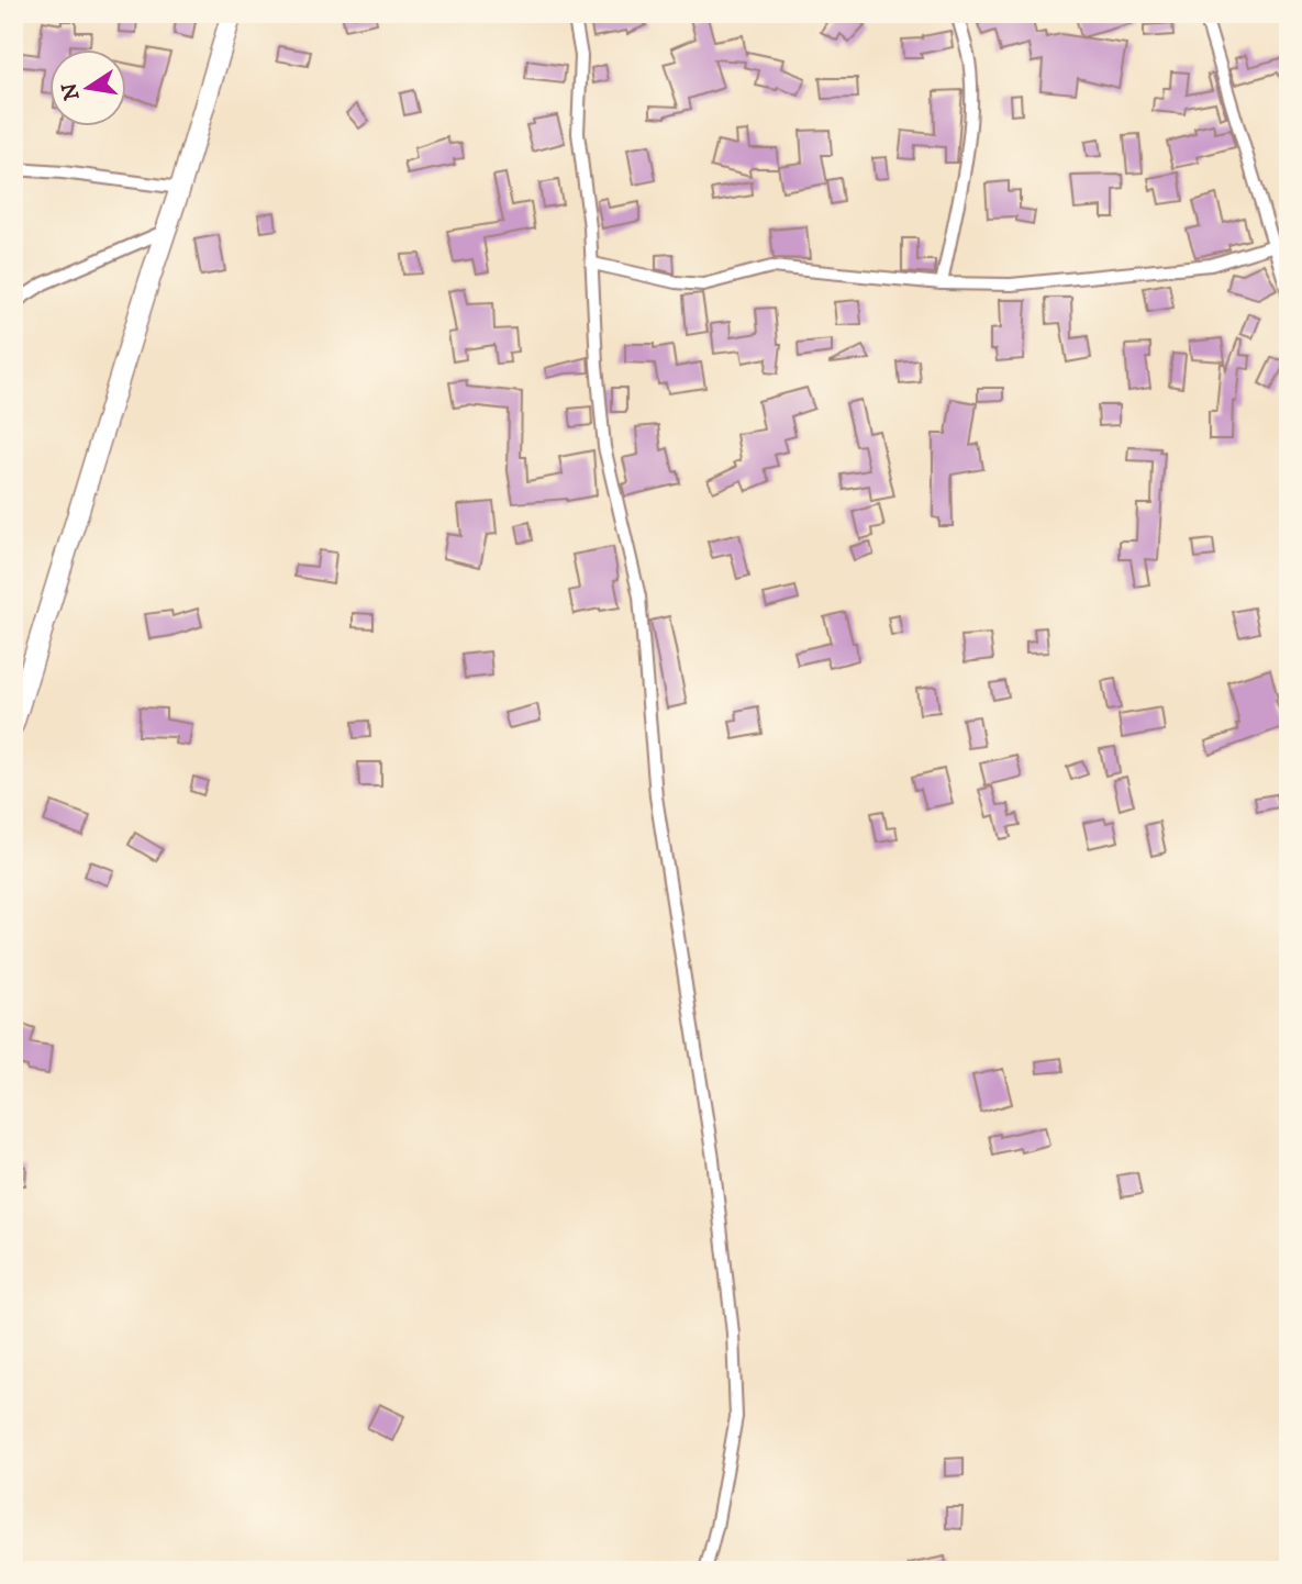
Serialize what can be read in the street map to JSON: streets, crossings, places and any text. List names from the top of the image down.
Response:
{
  "north": "left"
}
